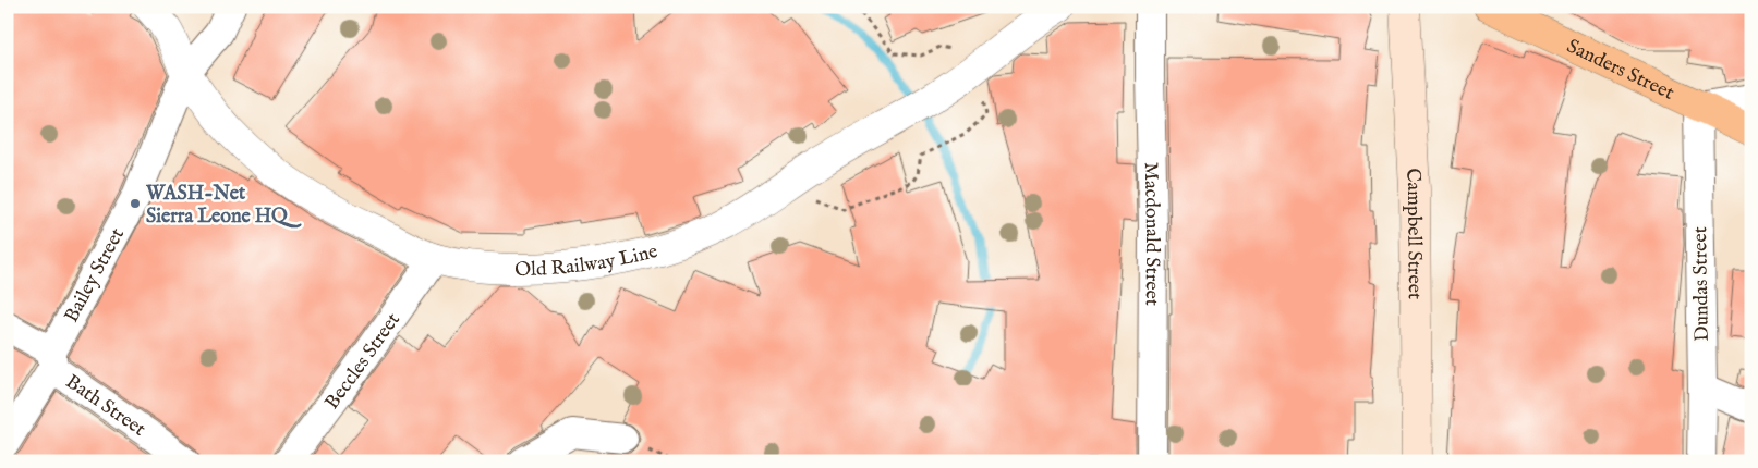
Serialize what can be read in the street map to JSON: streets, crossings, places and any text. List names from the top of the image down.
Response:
{
  "streets": {
    "main road": ["Sanders Street", "Campbell Street"],
    "street": [
      "Macdonald Street",
      "Old Railway Line",
      "Bailey Street",
      "Dundas Street",
      "Beccles Street",
      "Bath Street"
    ]
  },
  "crossings": [
    ["Sanders Street", "Dundas Street"],
    ["Old Railway Line", "Bailey Street"],
    ["Old Railway Line", "Beccles Street"],
    ["Bailey Street", "Bath Street"]
  ],
  "places": ["WASH-Net Sierra Leone HQ"]
}
